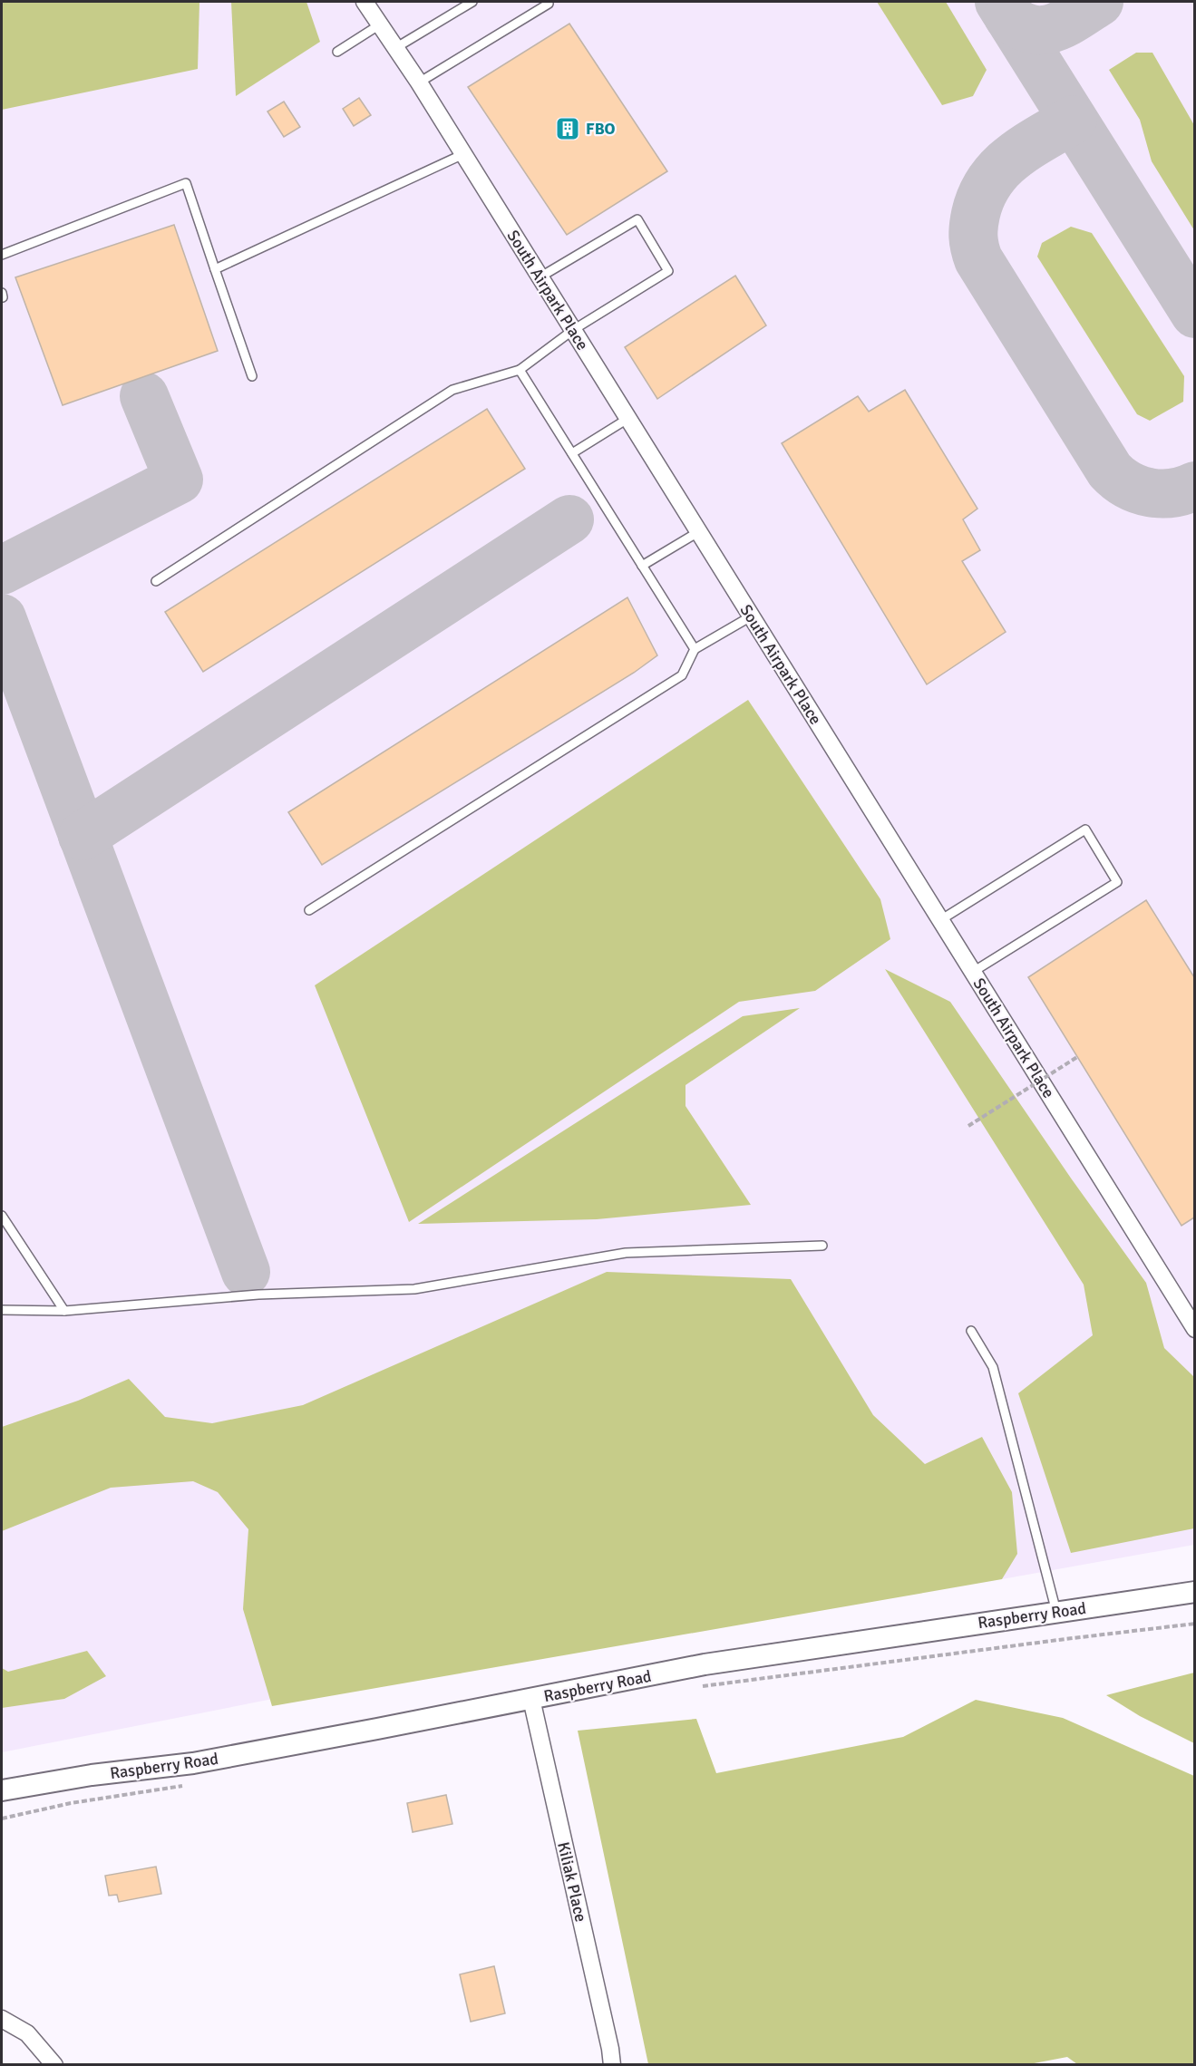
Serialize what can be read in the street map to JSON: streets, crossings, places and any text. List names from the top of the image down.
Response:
{
  "streets": {
    "street": ["South Airpark Place", "Raspberry Road", "Kiliak Place"]
  },
  "crossings": [
    ["Raspberry Road", "Kiliak Place"]
  ],
  "places": {
    "building": ["FBO"]
  }
}
